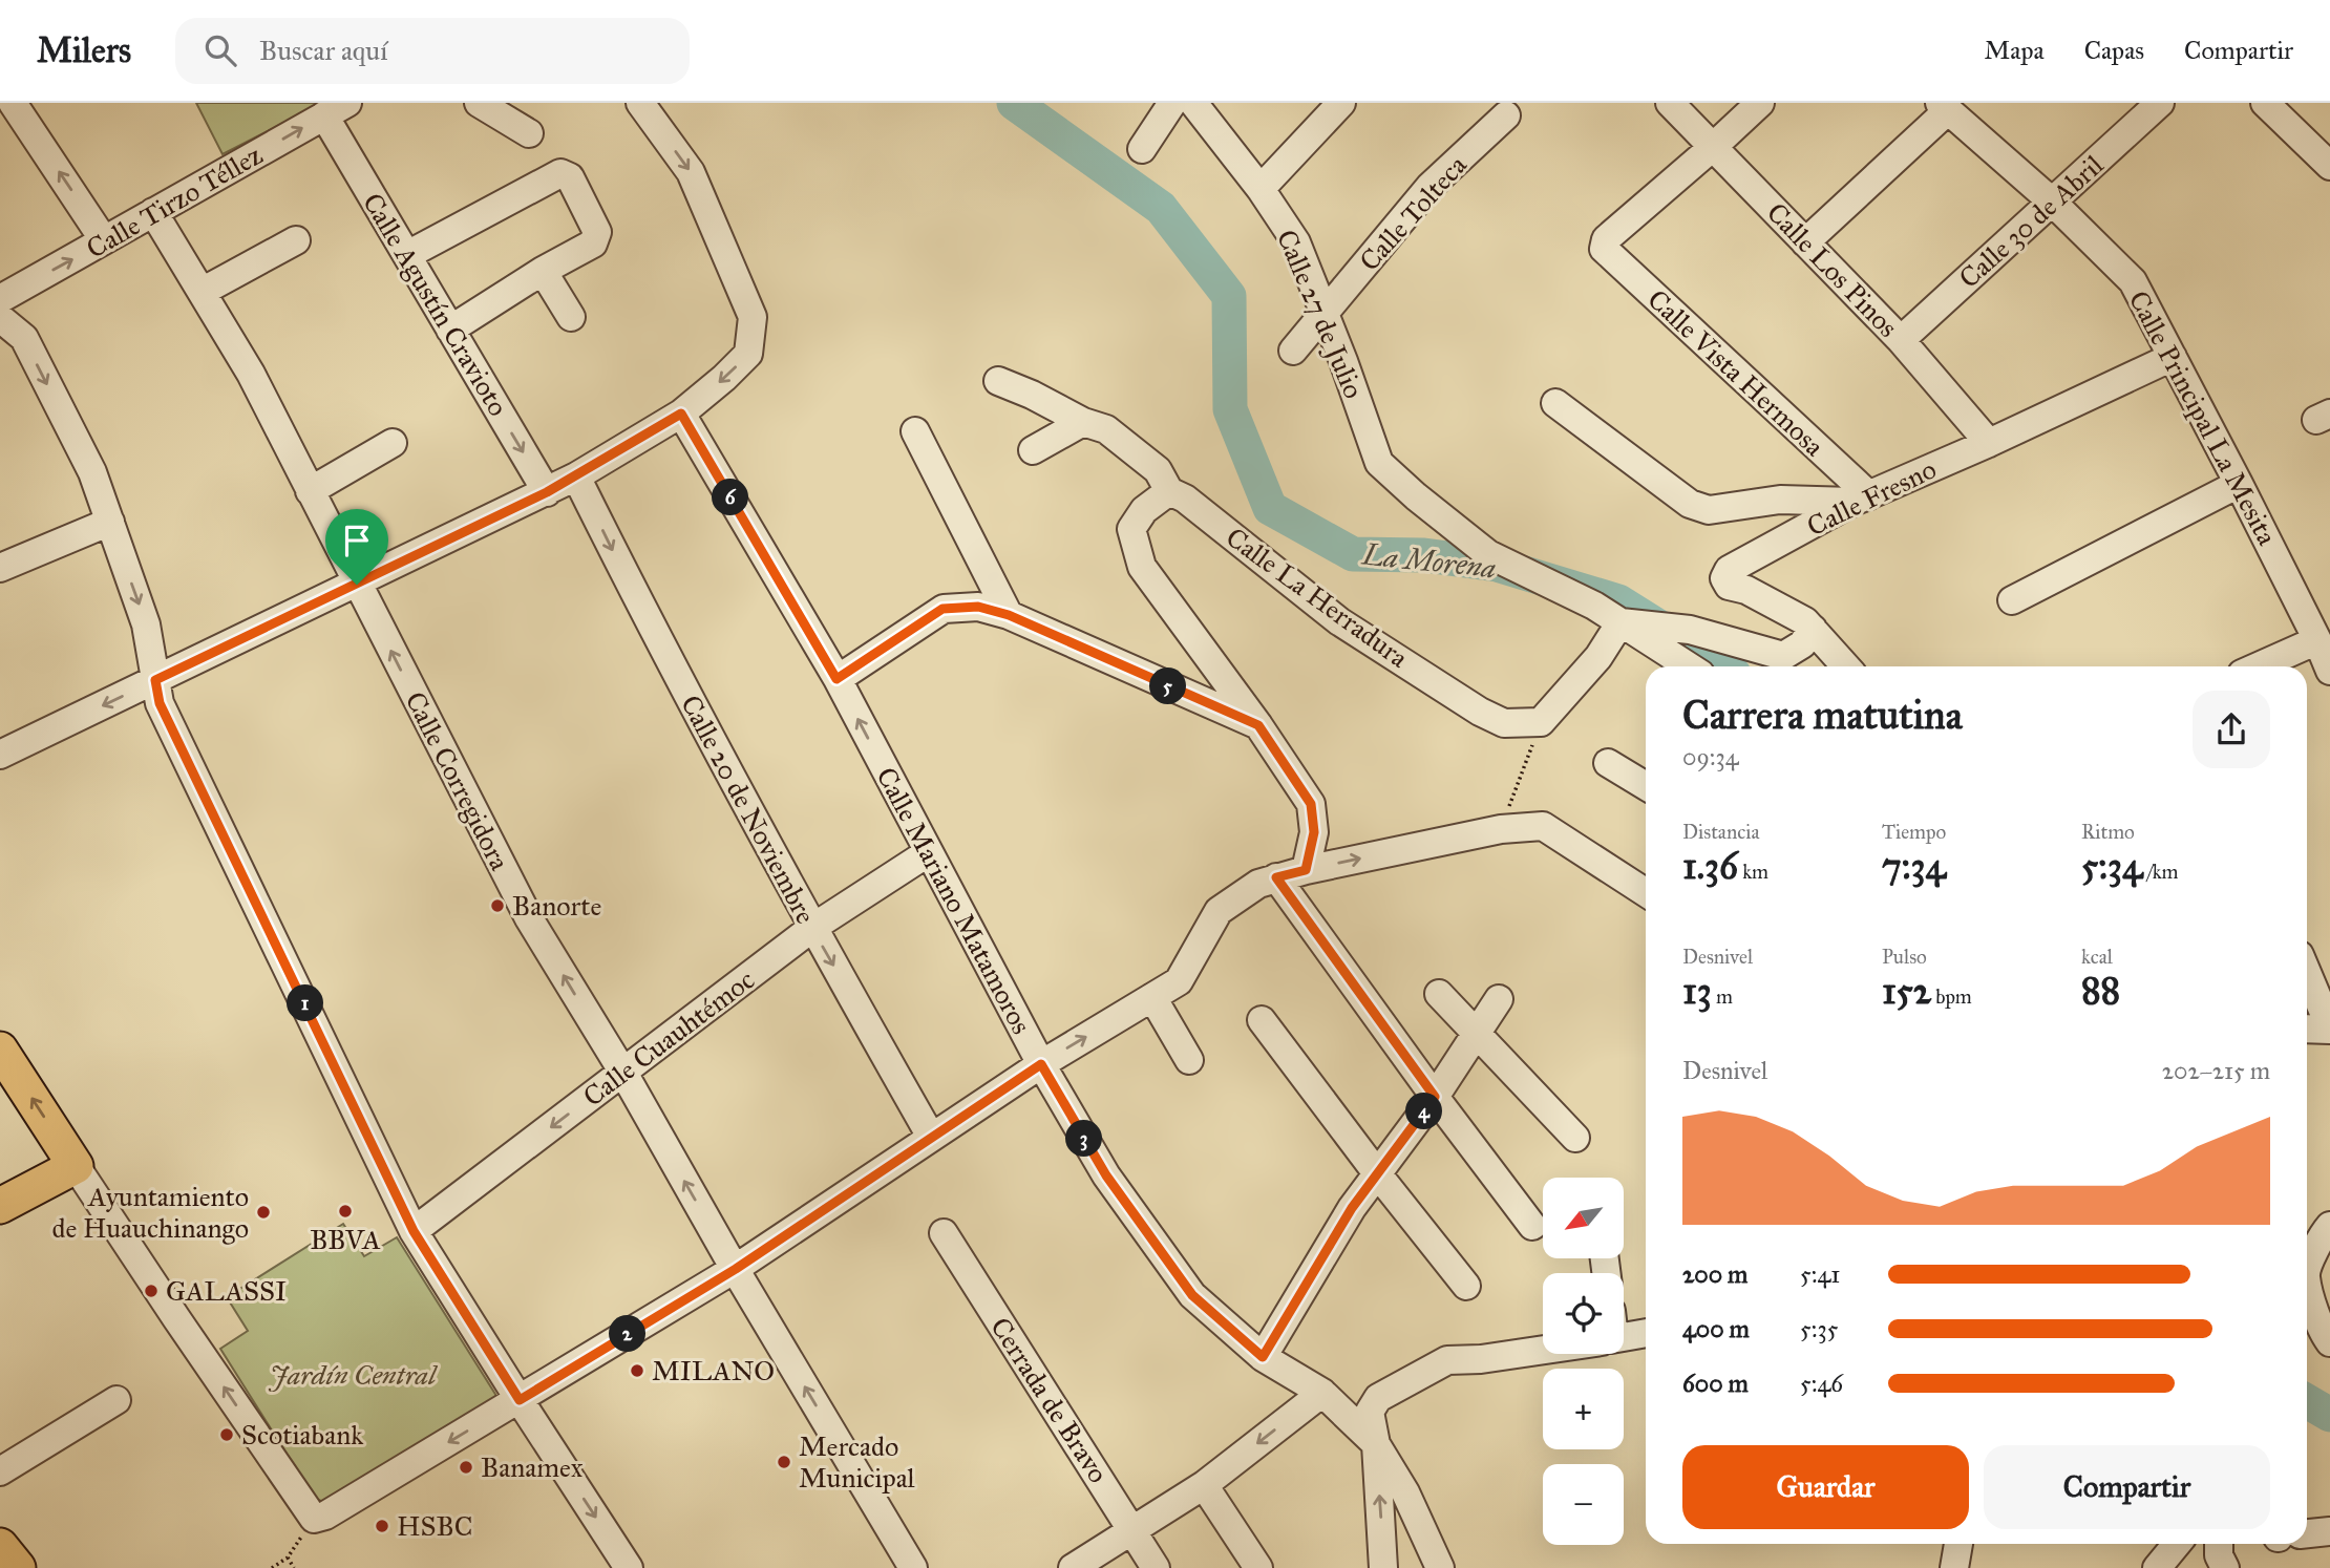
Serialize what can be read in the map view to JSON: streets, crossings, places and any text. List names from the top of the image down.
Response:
{
  "streets": {
    "street": [
      "Calle Tirzo Téllez",
      "Calle Tolteca",
      "Calle 30 de Abril",
      "Calle Los Pinos",
      "Calle Agustín Cravioto",
      "Calle 27 de Julio",
      "Calle Vista Hermosa",
      "Calle Principal La Mesita",
      "Calle Fresno",
      "Calle La Herradura",
      "Calle Corregidora",
      "Calle 20 de Noviembre",
      "Calle Mariano Matamoros",
      "Calle Cuauhtémoc",
      "Cerrada de Bravo"
    ]
  },
  "crossings": [
    ["Calle Tirzo Téllez", "Calle Agustín Cravioto"],
    ["Calle Tirzo Téllez", "Calle Corregidora"],
    ["Calle Tolteca", "Calle 27 de Julio"],
    ["Calle 30 de Abril", "Calle Los Pinos"],
    ["Calle 30 de Abril", "Calle Principal La Mesita"],
    ["Calle Los Pinos", "Calle Vista Hermosa"],
    ["Calle Los Pinos", "Calle Fresno"],
    ["Calle Vista Hermosa", "Calle Fresno"],
    ["Calle Principal La Mesita", "Calle Fresno"],
    ["Calle Corregidora", "Calle Cuauhtémoc"],
    ["Calle 20 de Noviembre", "Calle Cuauhtémoc"],
    ["Calle Mariano Matamoros", "Calle Cuauhtémoc"]
  ],
  "one_way": ["Calle Agustín Cravioto", "Calle 20 de Noviembre"],
  "water": ["La Morena"],
  "parks": ["Jardín Central"],
  "places": [
    "Banorte",
    "BBVA",
    "Ayuntamiento de Huauchinango",
    "GALASSI",
    "MILANO",
    "Scotiabank",
    "Mercado Municipal",
    "Banamex",
    "HSBC"
  ],
  "north": "bottom left",
  "page": {
    "header": "Milers",
    "search": "Buscar aquí",
    "nav": ["Mapa", "Capas", "Compartir"],
    "pins": [
      "6",
      "5",
      "1",
      "4",
      "3",
      "2"
    ],
    "heading": ["Carrera matutina", "09:34"],
    "stats": [
      ["Distancia", "1.36 km"],
      ["Tiempo", "7:34"],
      ["Ritmo", "5:34 /km"],
      ["Desnivel", "13 m"],
      ["Pulso", "152 bpm"],
      ["kcal", "88"]
    ],
    "chart": ["Desnivel", "202–215 m"],
    "map_buttons": ["+", "−"],
    "list": [
      {
        "name": "200 m",
        "note": "5:41"
      },
      {
        "name": "400 m",
        "note": "5:35"
      },
      {
        "name": "600 m",
        "note": "5:46"
      }
    ],
    "buttons": ["Guardar", "Compartir"]
  }
}
